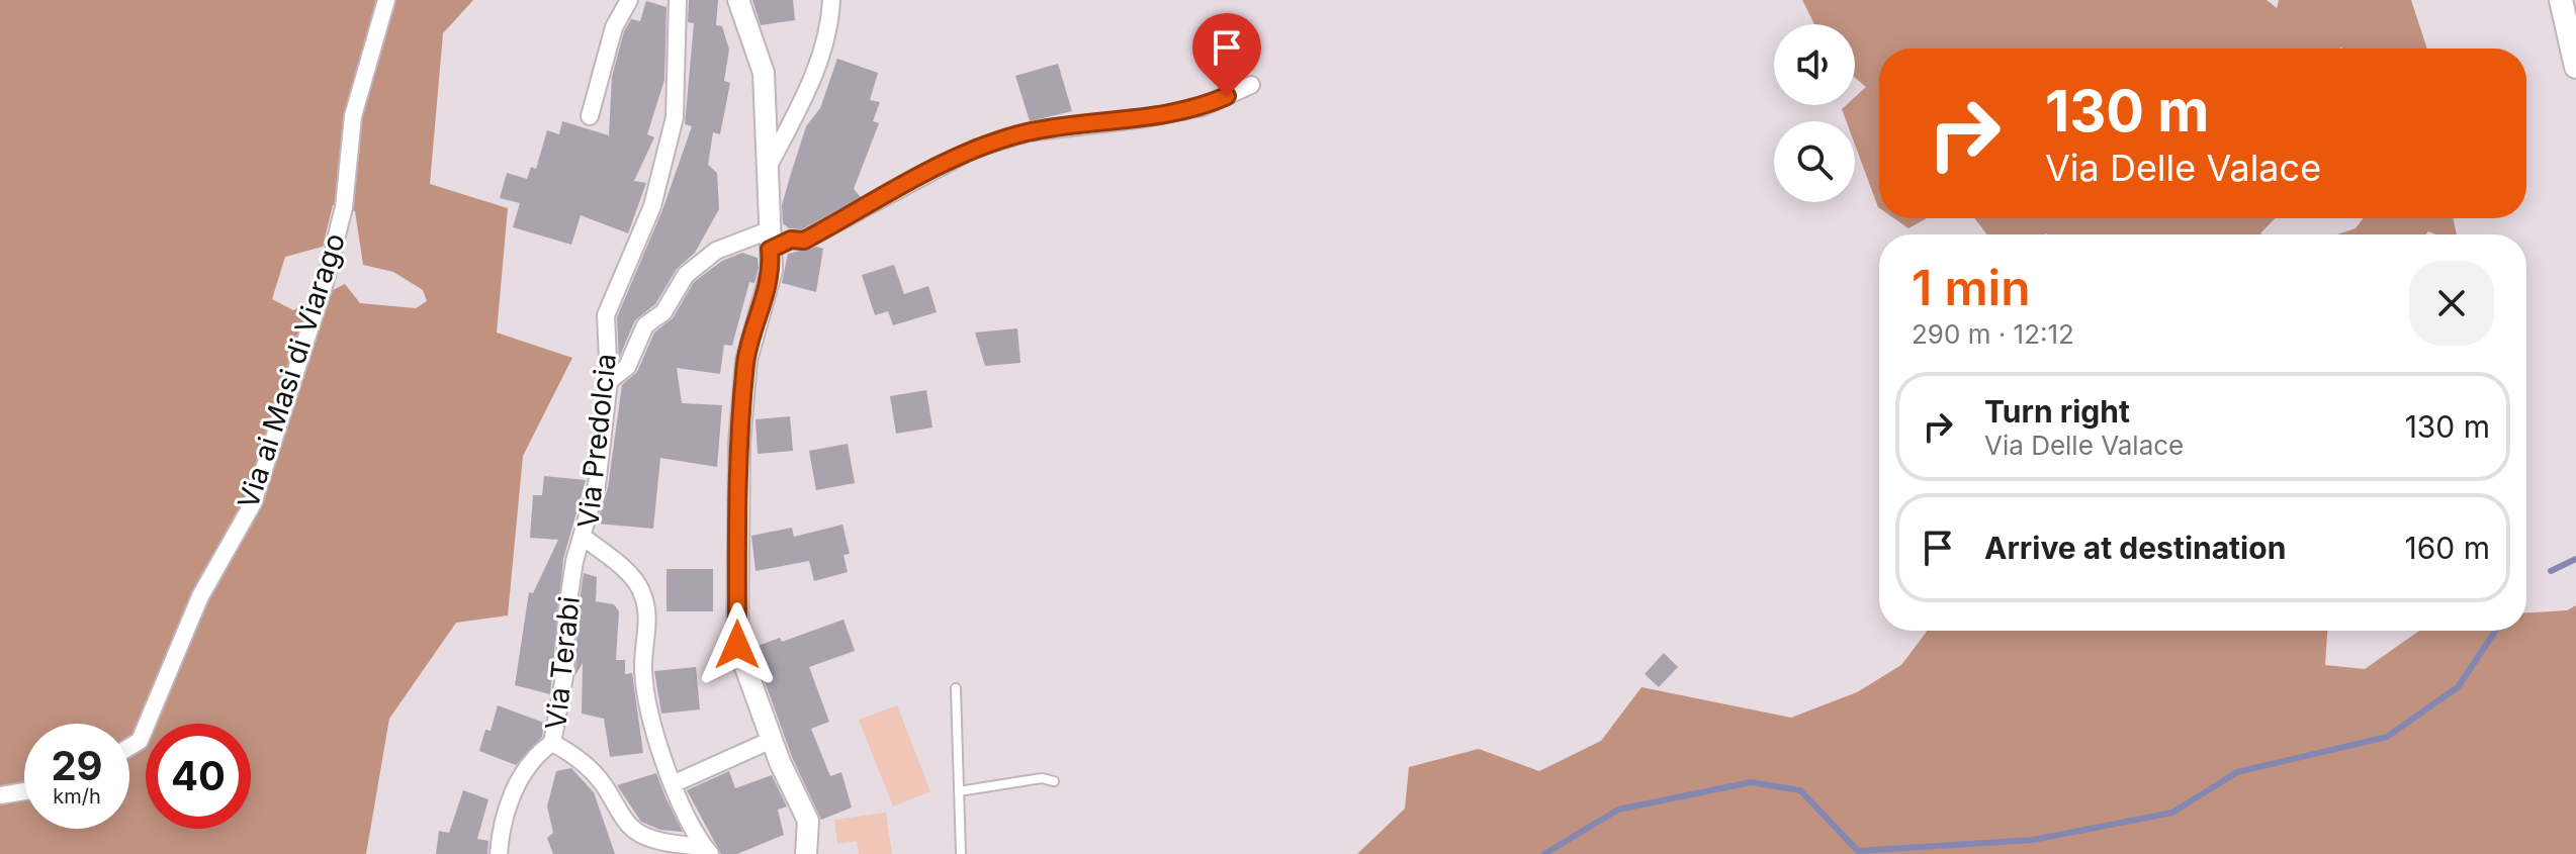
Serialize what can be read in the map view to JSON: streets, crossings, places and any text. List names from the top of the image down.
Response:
{
  "streets": {
    "street": ["Via ai Masi di Viarago", "Via Predolcia", "Via Terabi"]
  },
  "crossings": [
    ["Via Predolcia", "Via Terabi"]
  ],
  "page": {
    "turn": ["130 m", "Via Delle Valace"],
    "heading": ["1 min", "290 m · 12:12"],
    "list": [
      {
        "name": "Turn right",
        "note": "Via Delle Valace",
        "value": "130 m"
      },
      {
        "name": "Arrive at destination",
        "value": "160 m"
      }
    ],
    "speed": "29 km/h",
    "limit": "40"
  }
}
